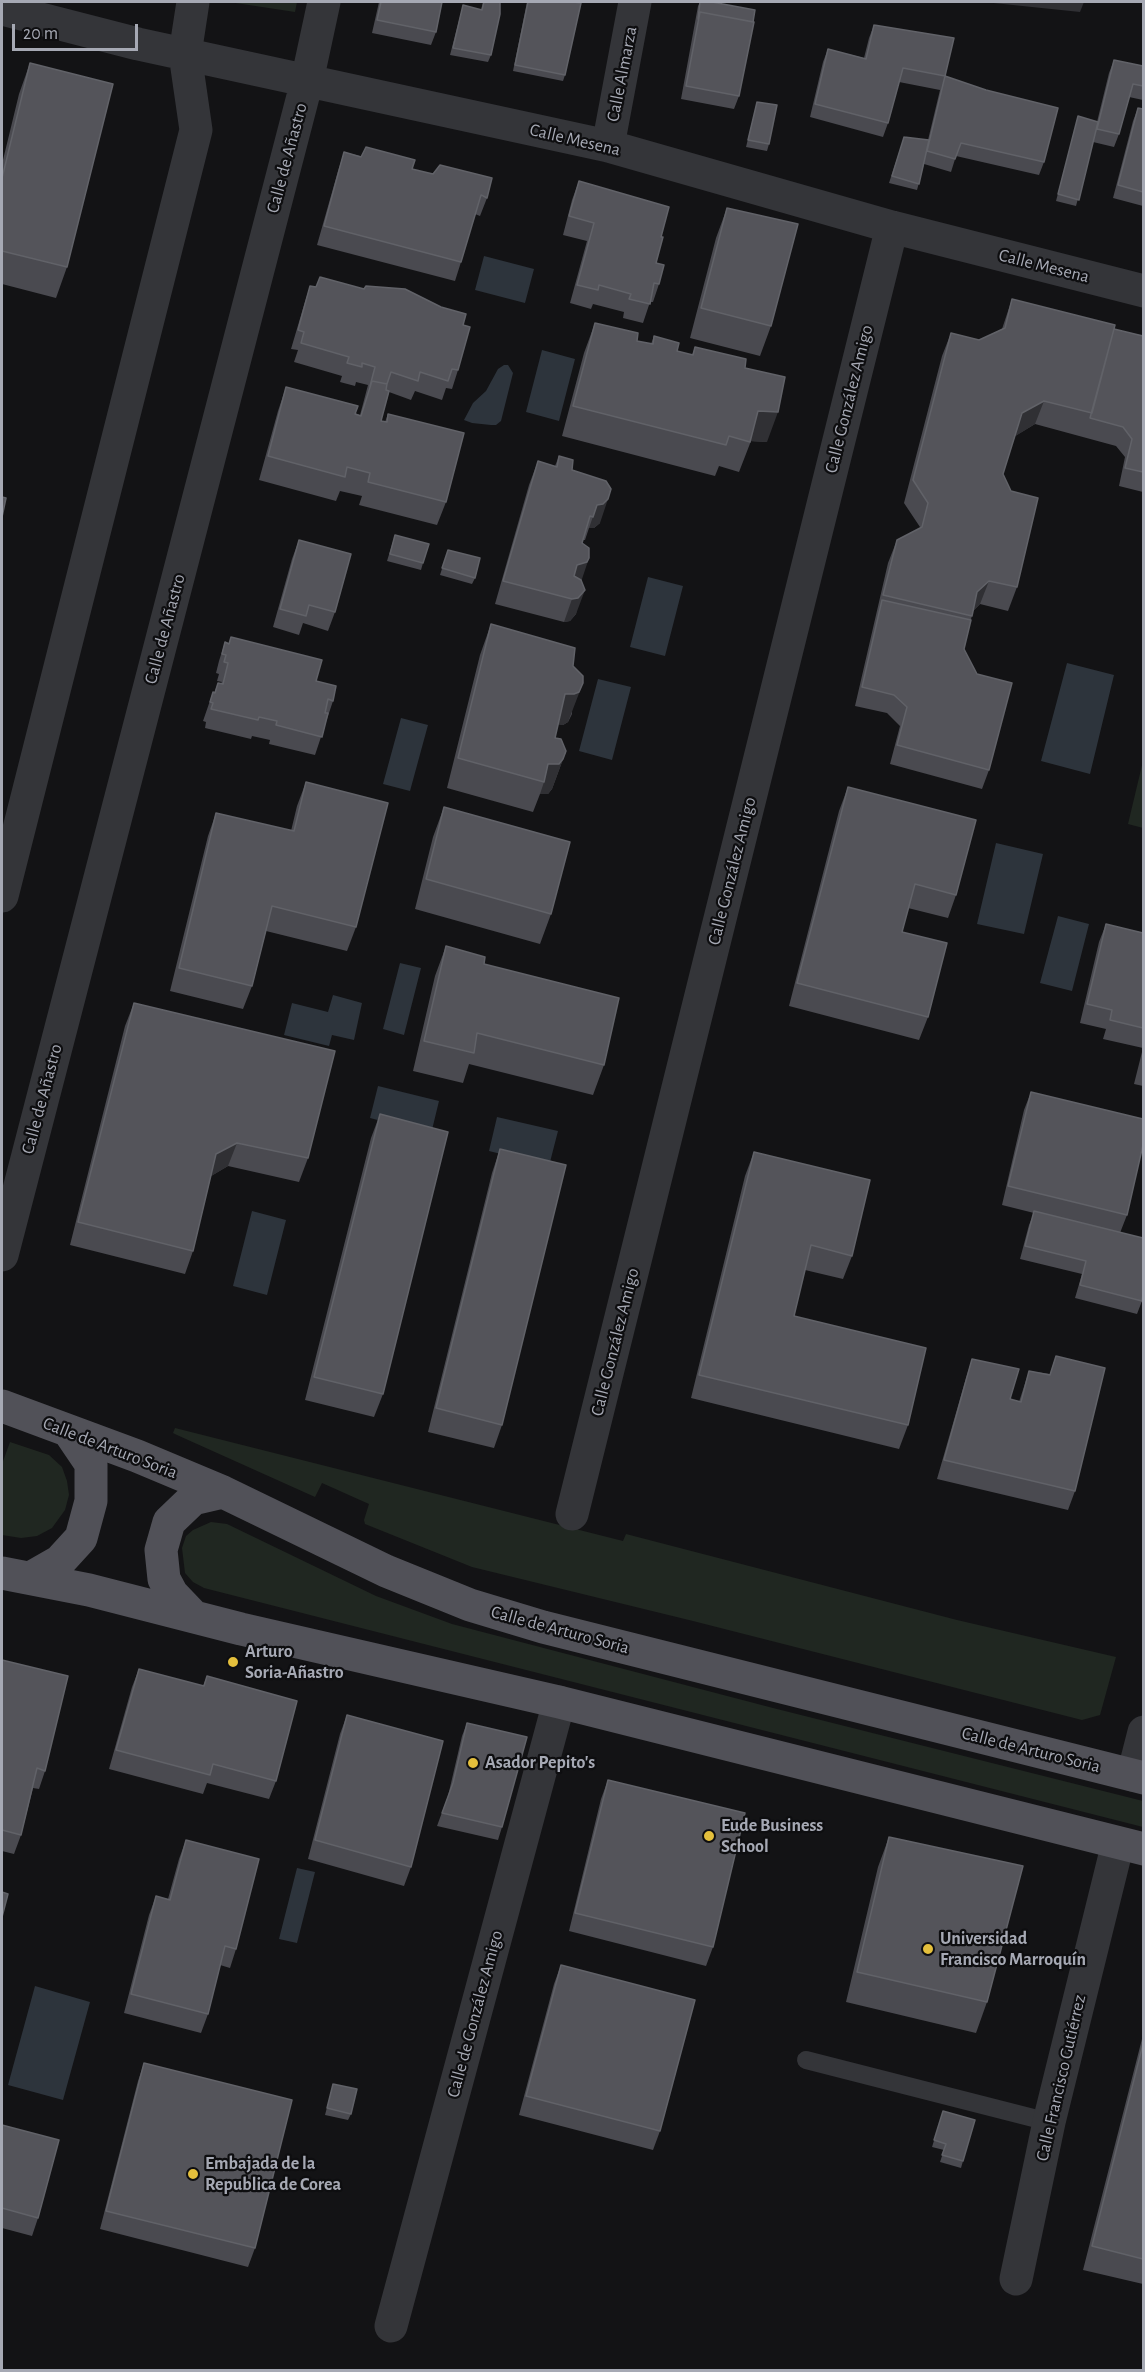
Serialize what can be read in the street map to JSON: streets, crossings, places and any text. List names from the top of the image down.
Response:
{
  "streets": {
    "main road": ["Calle de Arturo Soria"],
    "street": [
      "Calle Almarza",
      "Calle Mesena",
      "Calle de Añastro",
      "Calle González Amigo",
      "Calle de González Amigo",
      "Calle Francisco Gutiérrez"
    ]
  },
  "crossings": [
    ["Calle Almarza", "Calle Mesena"],
    ["Calle Mesena", "Calle de Añastro"],
    ["Calle Mesena", "Calle González Amigo"]
  ],
  "places": [
    "Arturo Soria-Añastro",
    "Asador Pepito's",
    "Eude Business School",
    "Universidad Francisco Marroquín",
    "Embajada de la Republica de Corea"
  ],
  "scale_bar": "20 m"
}
